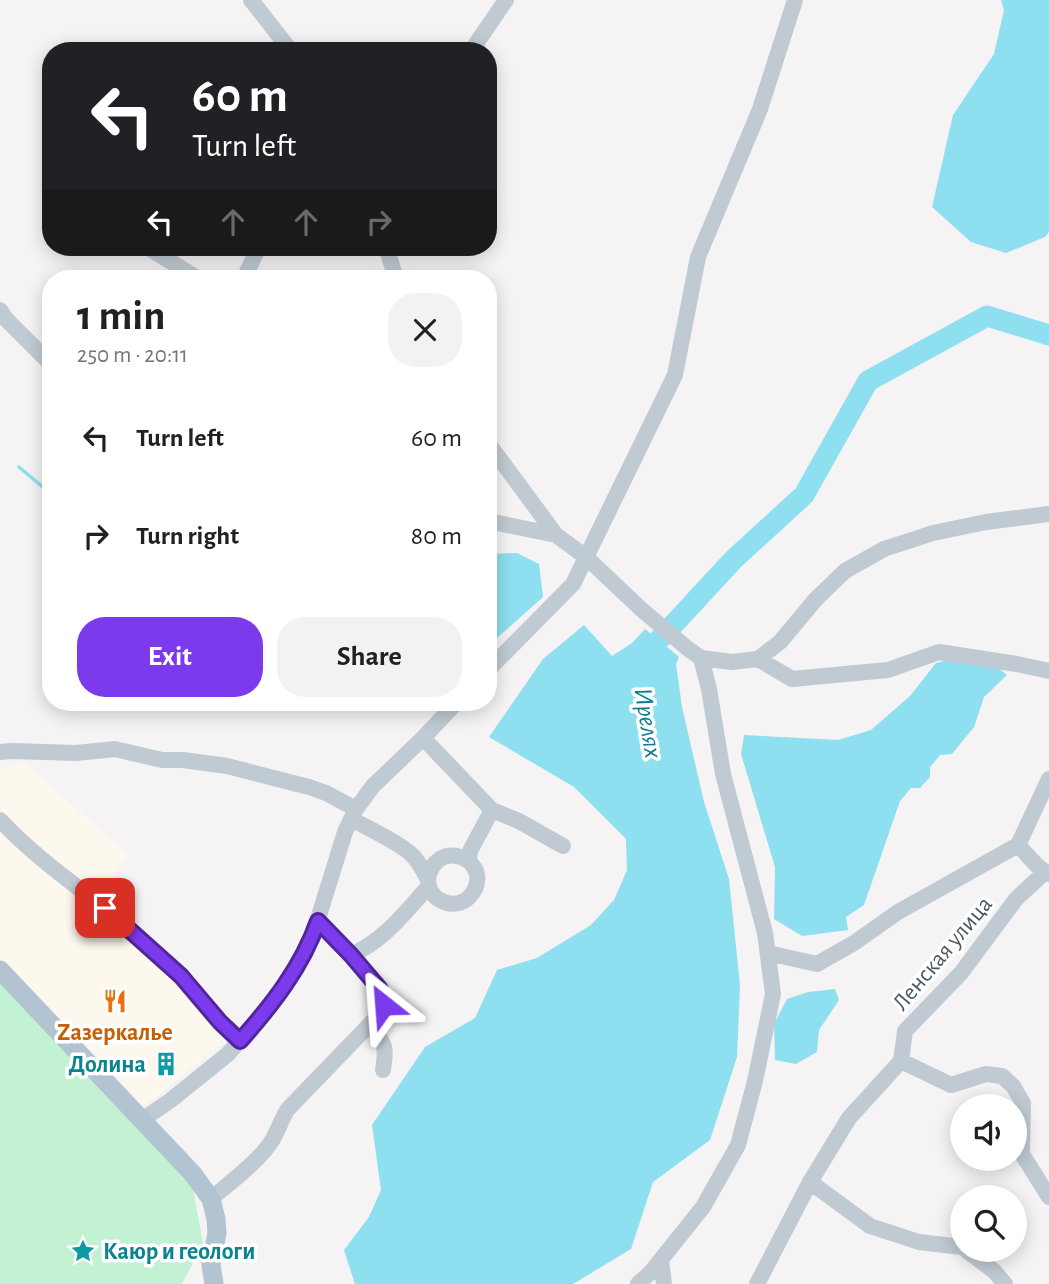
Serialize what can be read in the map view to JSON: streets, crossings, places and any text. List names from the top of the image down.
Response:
{
  "streets": {
    "street": ["Ленская улица"]
  },
  "water": ["Ирелях"],
  "places": {
    "restaurant": ["Zазеркалье"],
    "building": ["Долина"],
    "place": ["Каюр и геологи"]
  },
  "page": {
    "turn": ["60 m", "Turn left"],
    "heading": ["1 min", "250 m · 20:11"],
    "list": [
      {
        "name": "Turn left",
        "value": "60 m"
      },
      {
        "name": "Turn right",
        "value": "80 m"
      }
    ],
    "buttons": ["Exit", "Share"]
  }
}
